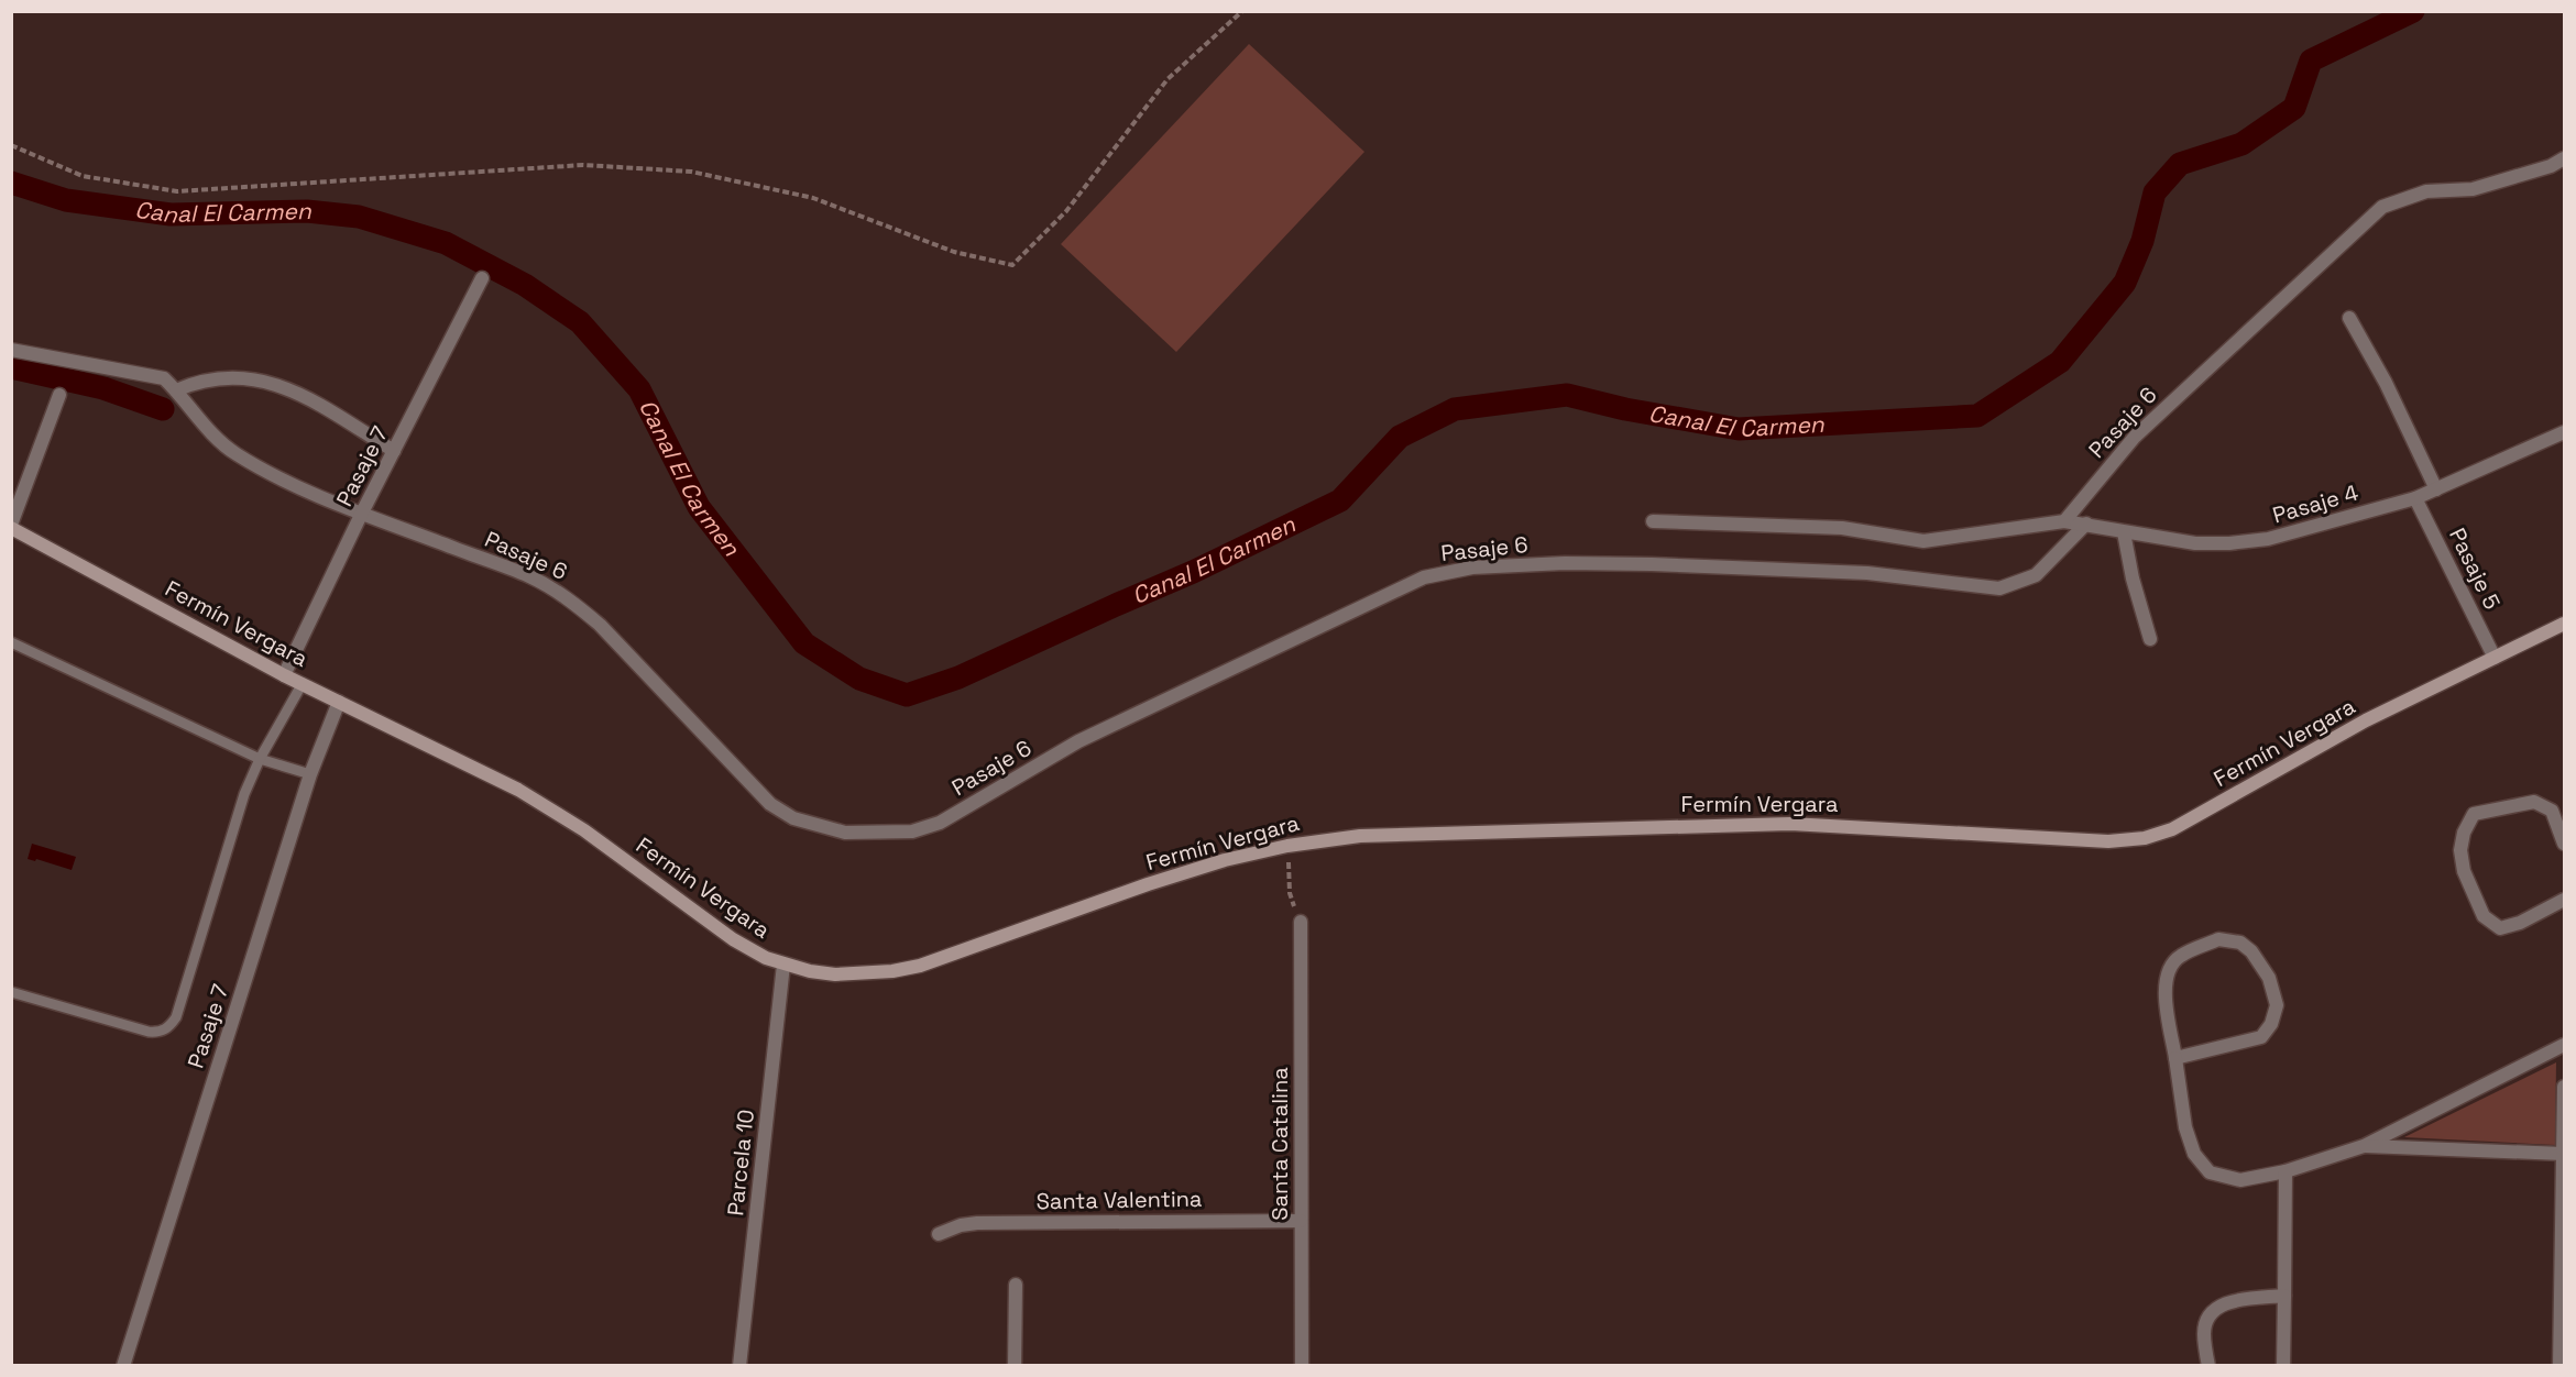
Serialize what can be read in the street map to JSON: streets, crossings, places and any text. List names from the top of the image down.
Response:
{
  "streets": {
    "street": [
      "Pasaje 6",
      "Pasaje 7",
      "Pasaje 4",
      "Pasaje 5",
      "Fermín Vergara",
      "Santa Catalina",
      "Parcela 10",
      "Santa Valentina"
    ]
  },
  "crossings": [
    ["Pasaje 6", "Pasaje 7"],
    ["Pasaje 6", "Pasaje 4"],
    ["Pasaje 7", "Fermín Vergara"],
    ["Pasaje 4", "Pasaje 5"],
    ["Pasaje 5", "Fermín Vergara"],
    ["Fermín Vergara", "Parcela 10"],
    ["Santa Catalina", "Santa Valentina"]
  ],
  "water": ["Canal El Carmen"]
}
